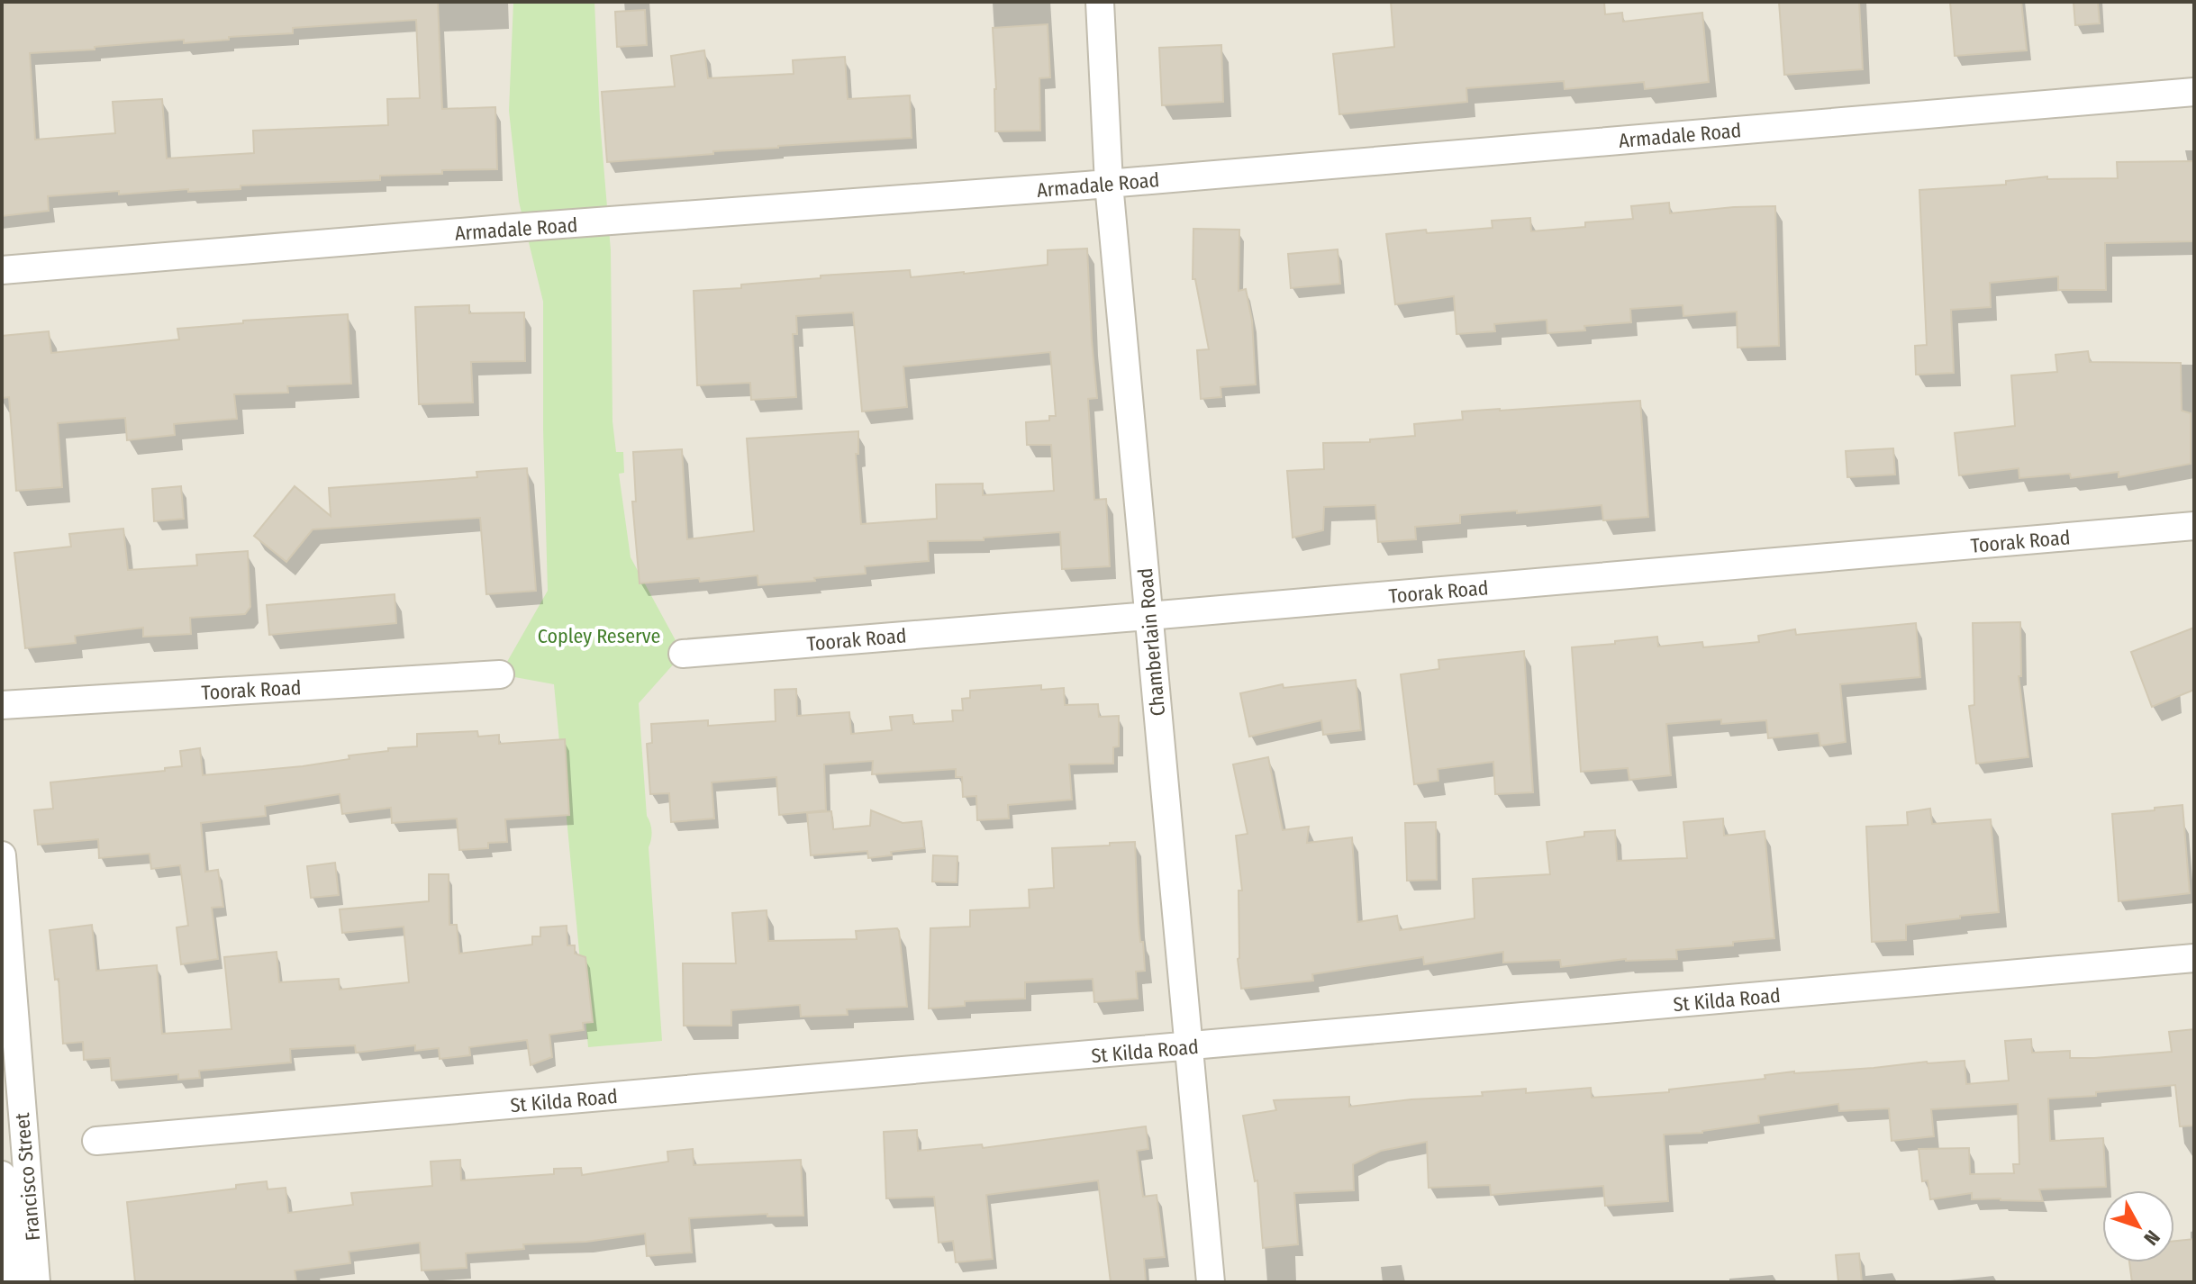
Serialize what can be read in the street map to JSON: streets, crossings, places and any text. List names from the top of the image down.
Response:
{
  "streets": {
    "street": [
      "Armadale Road",
      "Toorak Road",
      "Chamberlain Road",
      "St Kilda Road",
      "Francisco Street"
    ]
  },
  "crossings": [
    ["Armadale Road", "Chamberlain Road"],
    ["Toorak Road", "Chamberlain Road"],
    ["Chamberlain Road", "St Kilda Road"]
  ],
  "parks": ["Copley Reserve"],
  "north": "bottom right"
}
